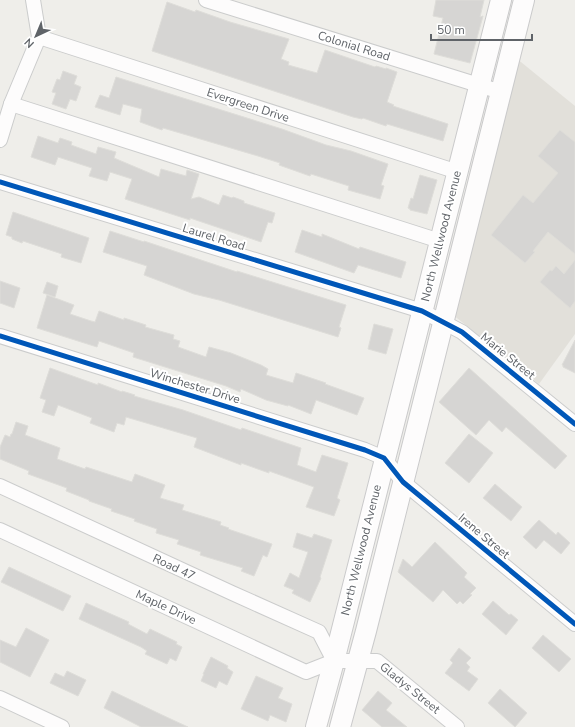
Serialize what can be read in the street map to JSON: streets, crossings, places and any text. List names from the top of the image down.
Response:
{
  "streets": {
    "main road": ["North Wellwood Avenue"],
    "street": [
      "Colonial Road",
      "Evergreen Drive",
      "Laurel Road",
      "Marie Street",
      "Winchester Drive",
      "Irene Street",
      "Road 47",
      "Maple Drive",
      "Gladys Street"
    ]
  },
  "crossings": [
    ["Colonial Road", "North Wellwood Avenue"],
    ["Evergreen Drive", "North Wellwood Avenue"],
    ["North Wellwood Avenue", "Laurel Road"],
    ["North Wellwood Avenue", "Marie Street"],
    ["North Wellwood Avenue", "Winchester Drive"],
    ["North Wellwood Avenue", "Irene Street"],
    ["North Wellwood Avenue", "Road 47"],
    ["North Wellwood Avenue", "Maple Drive"],
    ["North Wellwood Avenue", "Gladys Street"],
    ["Laurel Road", "Marie Street"],
    ["Winchester Drive", "Irene Street"],
    ["Road 47", "Maple Drive"],
    ["Road 47", "Gladys Street"],
    ["Maple Drive", "Gladys Street"]
  ],
  "scale_bar": "50 m",
  "north": "bottom left"
}
